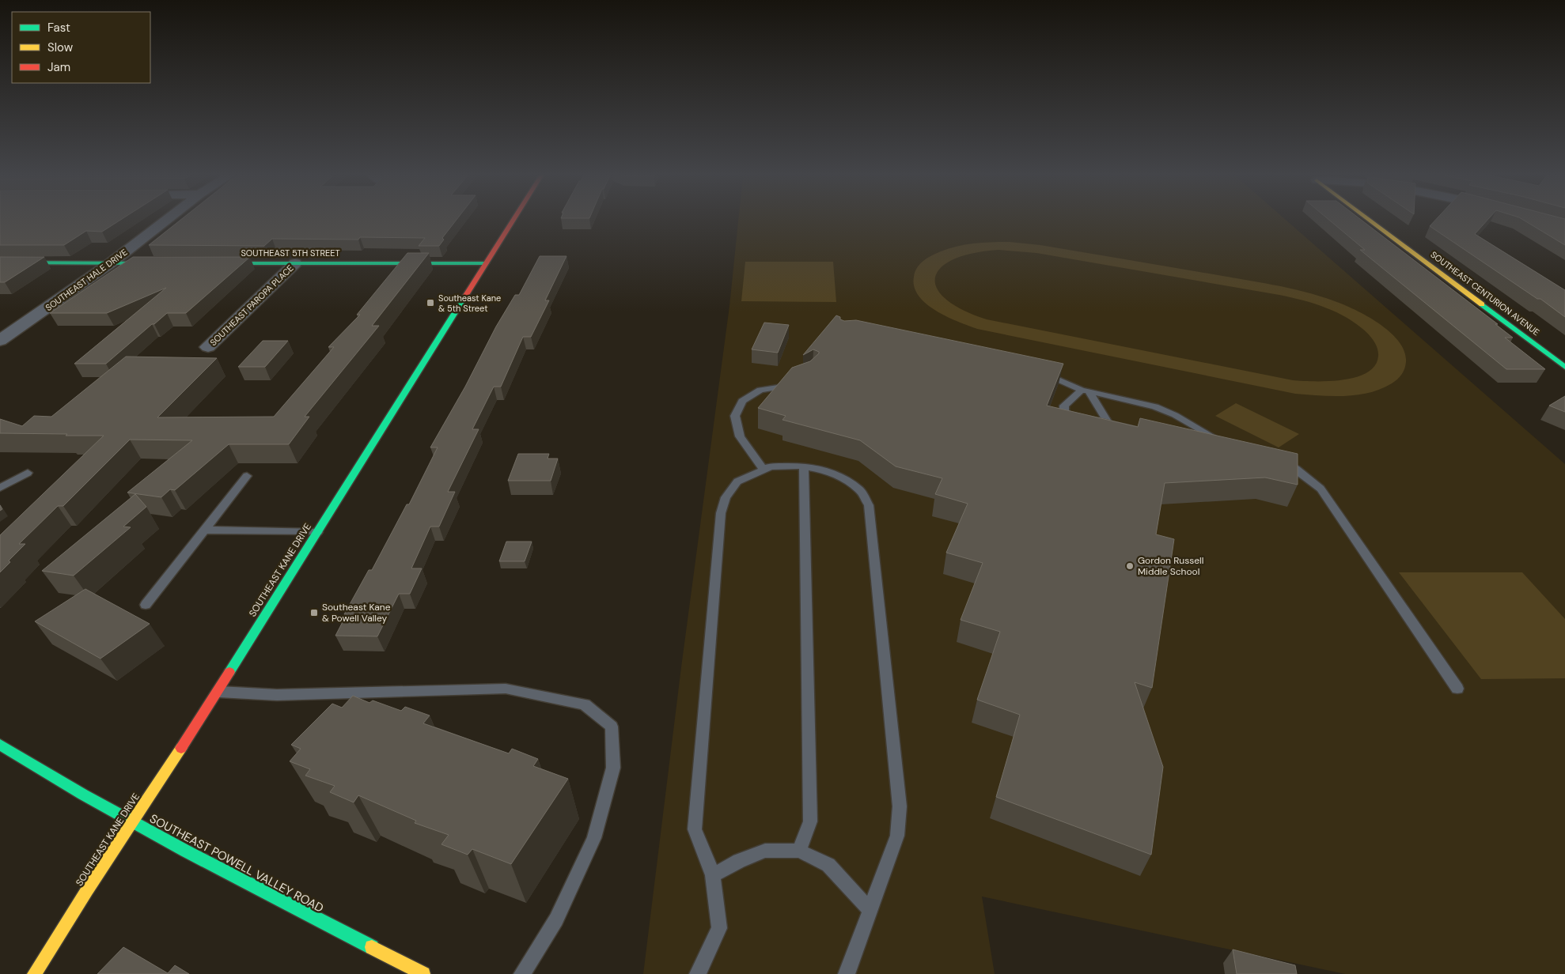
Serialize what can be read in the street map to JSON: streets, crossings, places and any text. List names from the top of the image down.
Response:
{
  "streets": {
    "main road": [
      "SOUTHEAST 5TH STREET",
      "SOUTHEAST CENTURION AVENUE",
      "SOUTHEAST KANE DRIVE",
      "SOUTHEAST POWELL VALLEY ROAD"
    ],
    "street": ["SOUTHEAST HALE DRIVE", "SOUTHEAST PAROPA PLACE"]
  },
  "crossings": [
    ["SOUTHEAST 5TH STREET", "SOUTHEAST PAROPA PLACE"],
    ["SOUTHEAST 5TH STREET", "SOUTHEAST KANE DRIVE"],
    ["SOUTHEAST KANE DRIVE", "SOUTHEAST POWELL VALLEY ROAD"]
  ],
  "places": {
    "transit": ["Southeast Kane & 5th Street", "Southeast Kane & Powell Valley"],
    "other": ["Gordon Russell Middle School"]
  },
  "legend": ["Fast", "Slow", "Jam"]
}
